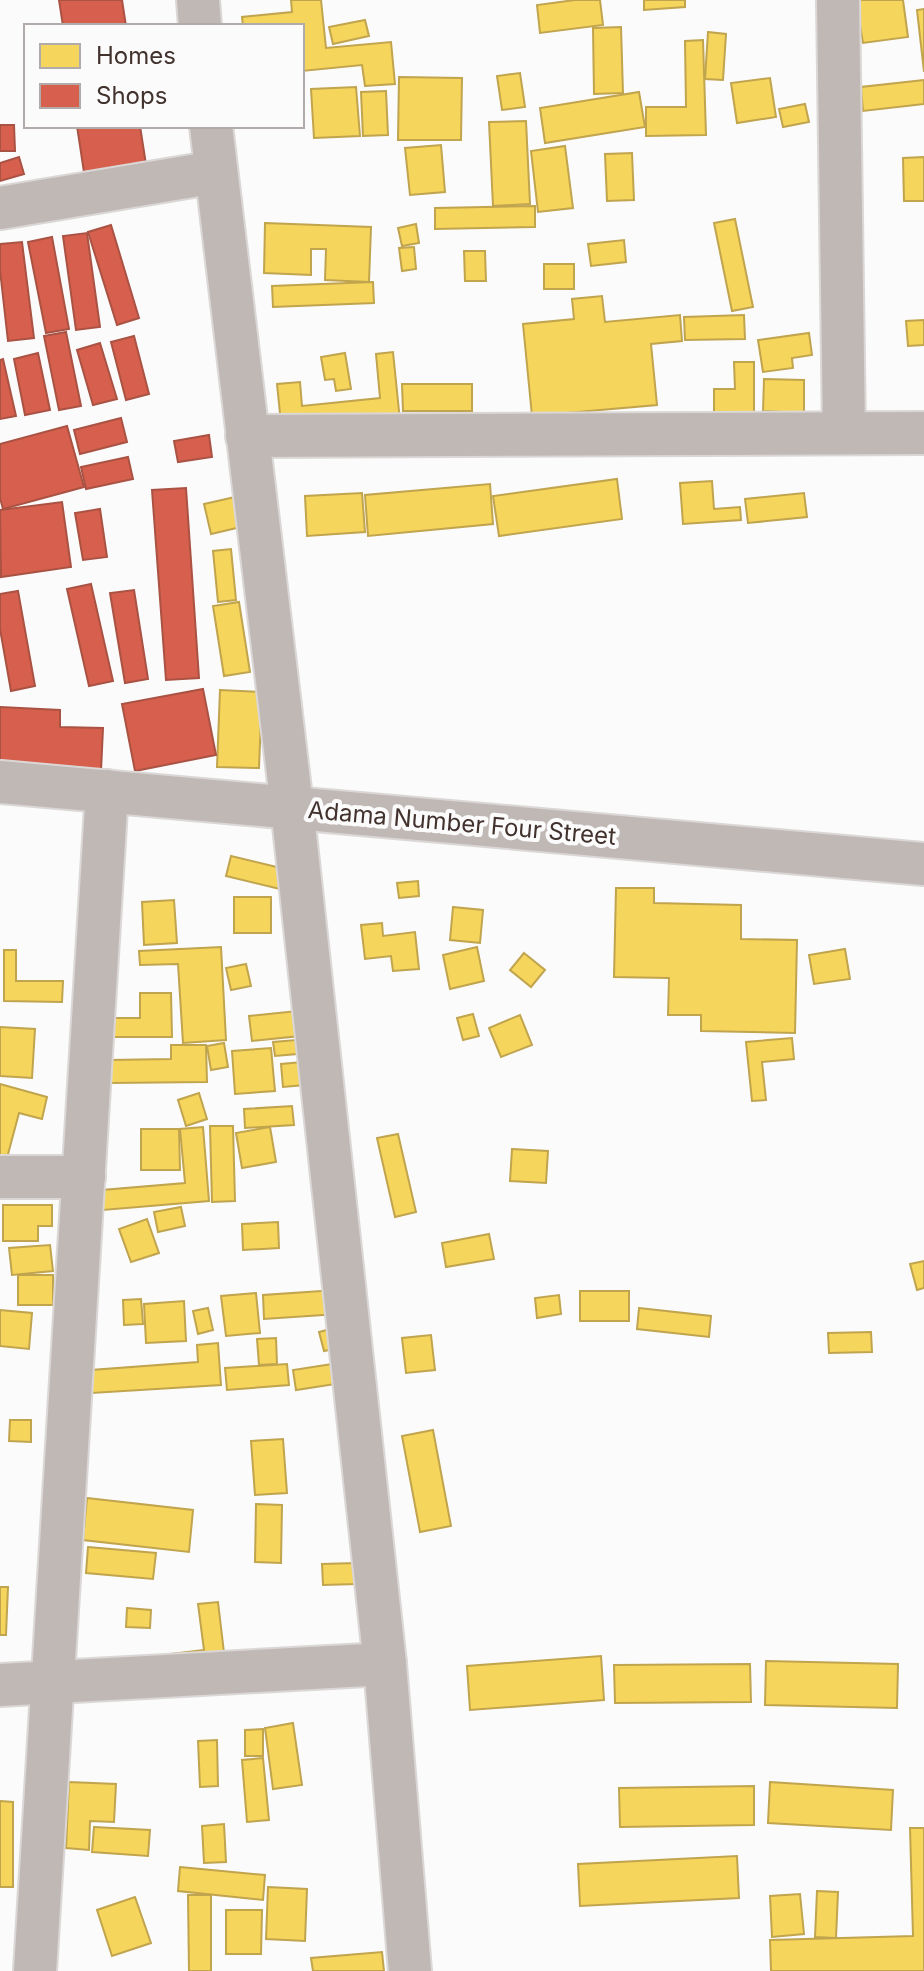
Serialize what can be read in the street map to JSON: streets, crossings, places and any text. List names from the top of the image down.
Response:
{
  "streets": {
    "street": ["Adama Number Four Street"]
  },
  "legend": ["Homes", "Shops"]
}
